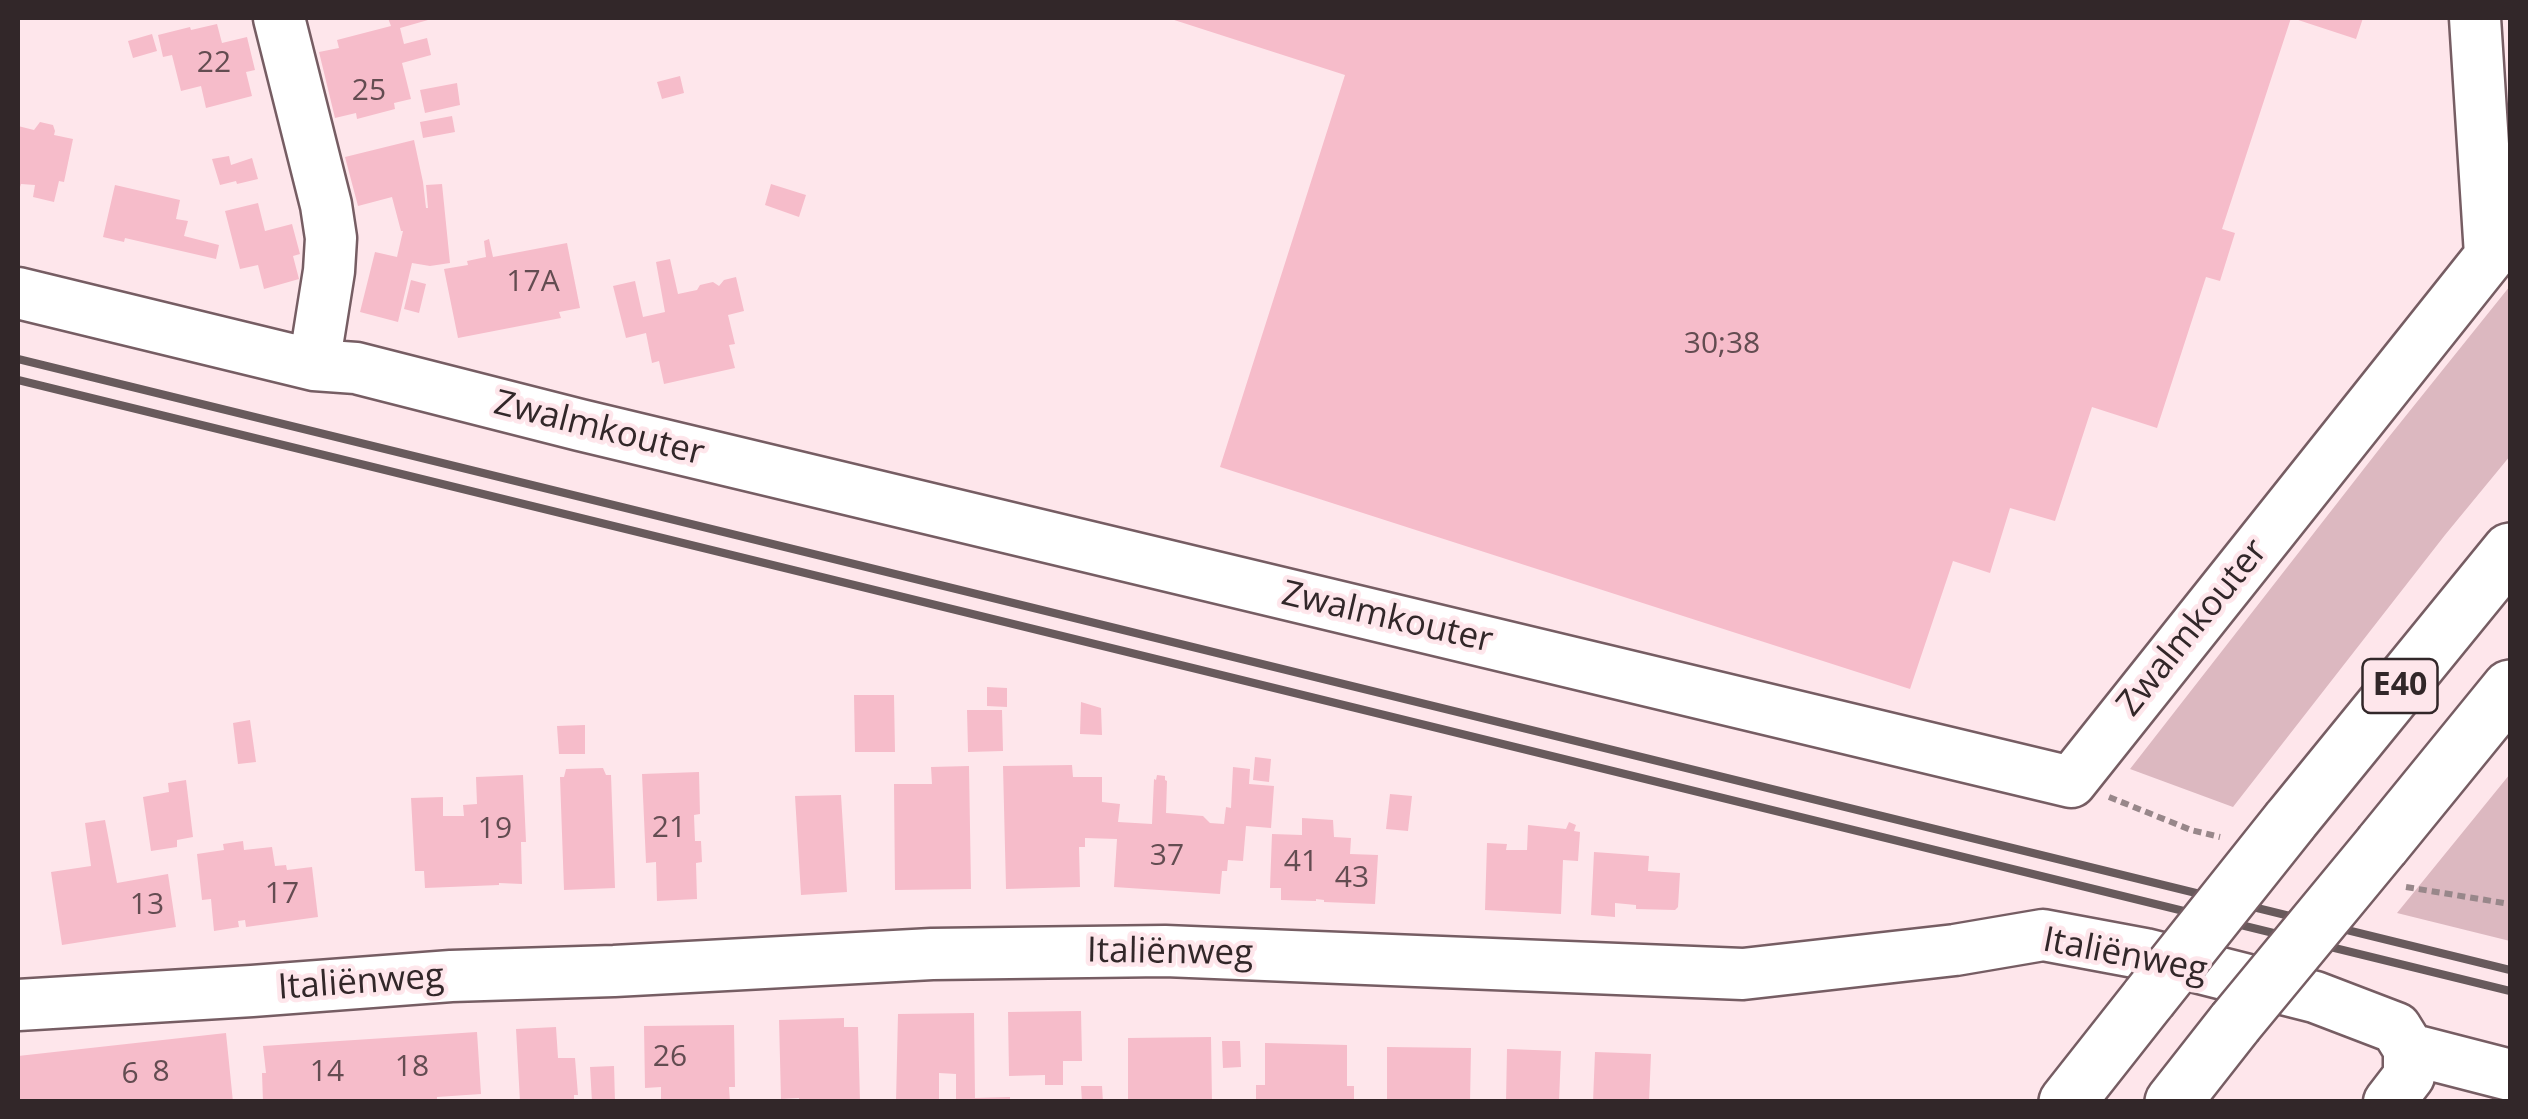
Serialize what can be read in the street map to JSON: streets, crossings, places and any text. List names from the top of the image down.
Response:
{
  "streets": {
    "highway": ["E40"],
    "street": ["Zwalmkouter", "Italiënweg"]
  },
  "house_numbers": [
    "22",
    "25",
    "17A",
    "30;38",
    "21",
    "19",
    "37",
    "41",
    "43",
    "17",
    "13",
    "26",
    "18",
    "8",
    "14",
    "6"
  ]
}
